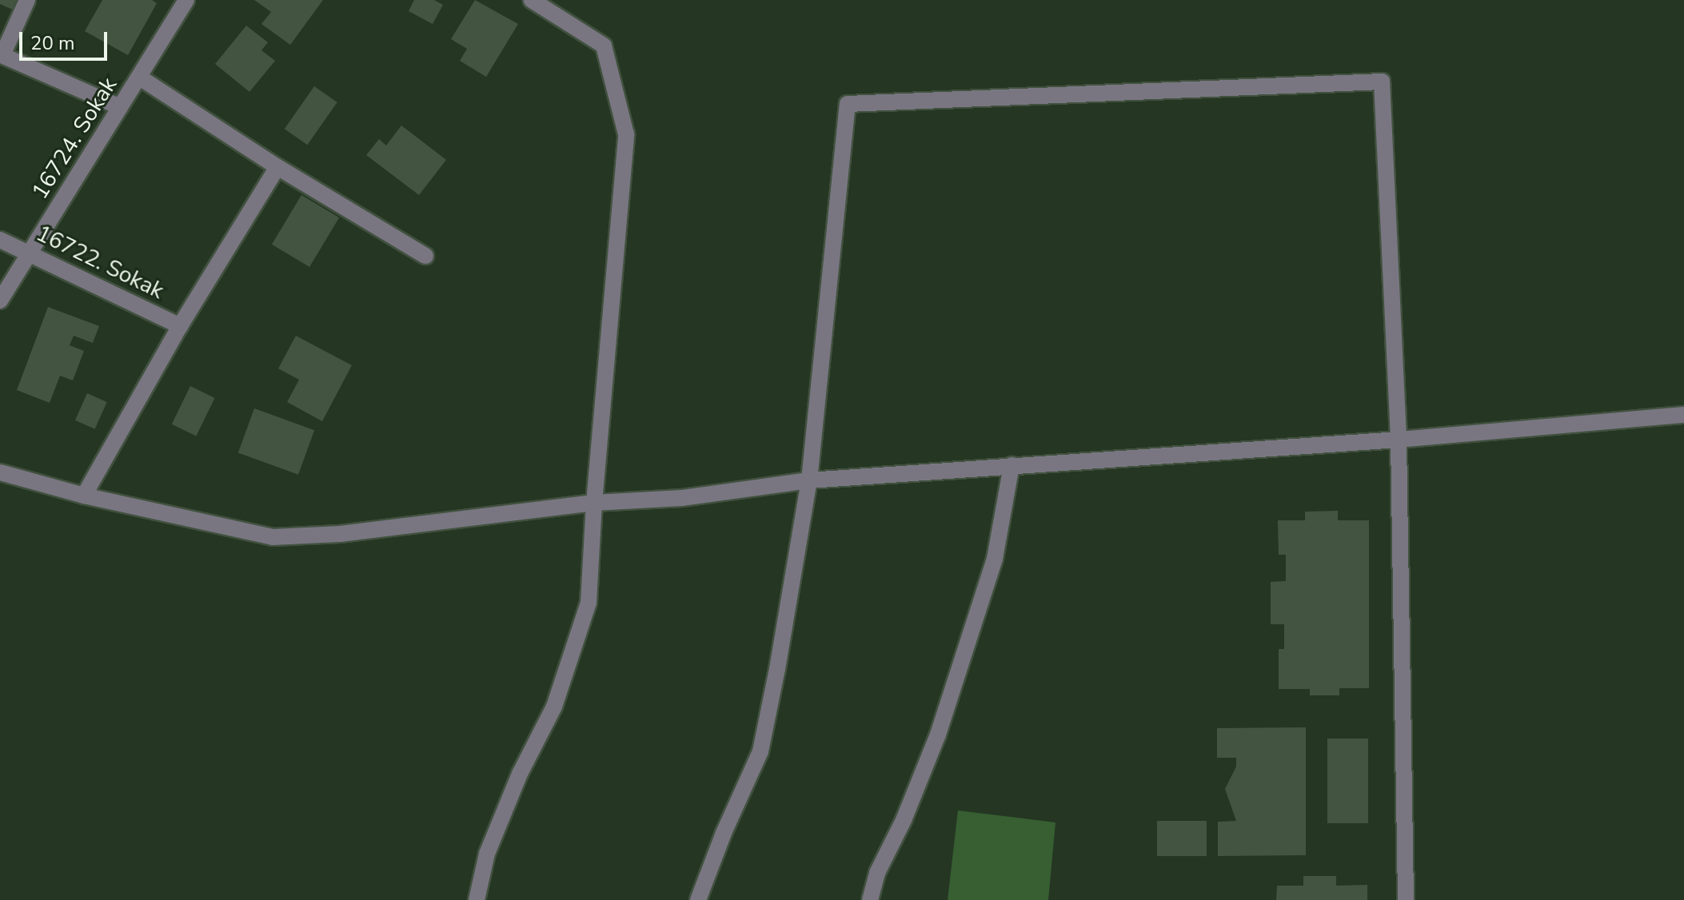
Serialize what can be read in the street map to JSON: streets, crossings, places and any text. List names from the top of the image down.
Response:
{
  "streets": {
    "street": ["16724. Sokak", "16722. Sokak"]
  },
  "crossings": [
    ["16724. Sokak", "16722. Sokak"]
  ],
  "scale_bar": "20 m"
}
